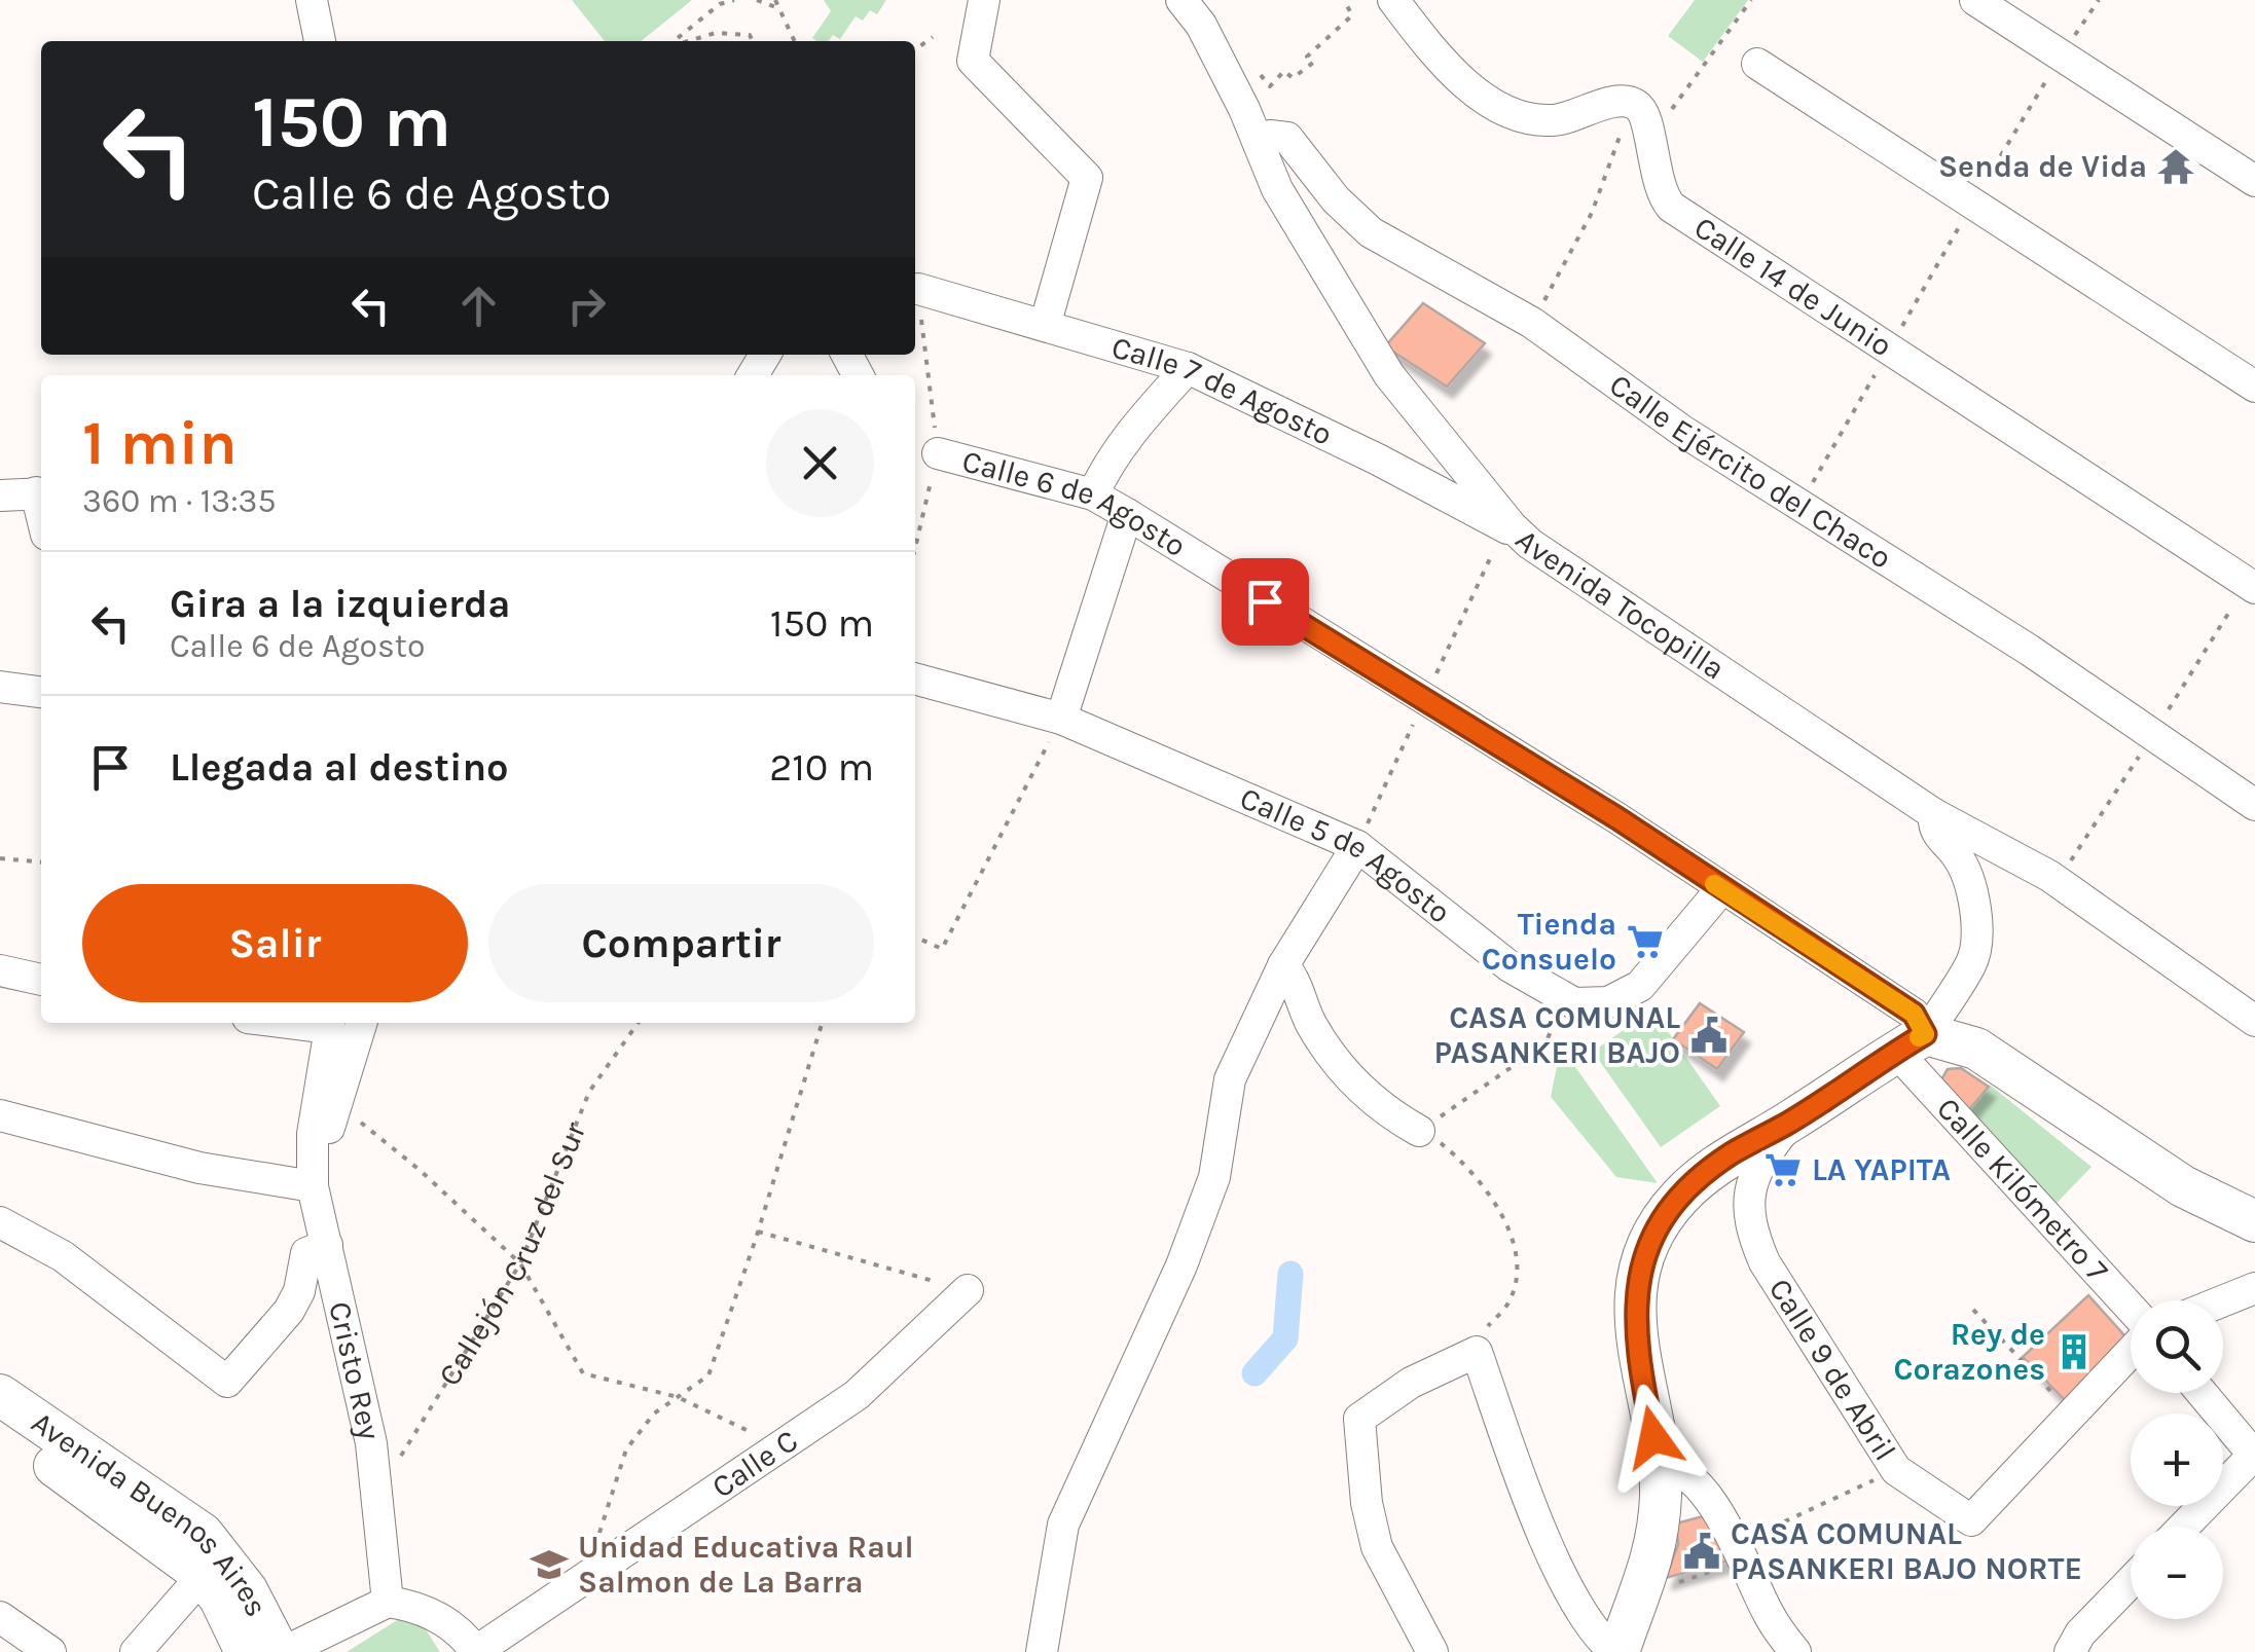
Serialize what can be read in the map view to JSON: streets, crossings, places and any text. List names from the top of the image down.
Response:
{
  "streets": {
    "main road": ["Avenida Buenos Aires"],
    "street": [
      "Calle 14 de Junio",
      "Calle 7 de Agosto",
      "Calle Ejército del Chaco",
      "Calle 6 de Agosto",
      "Avenida Tocopilla",
      "Calle 5 de Agosto",
      "Calle Kilómetro 7",
      "Calle 9 de Abril",
      "Cristo Rey",
      "Calle C"
    ],
    "path": ["Callejón Cruz del Sur"]
  },
  "crossings": [
    ["Calle 7 de Agosto", "Avenida Tocopilla"],
    ["Calle Ejército del Chaco", "Avenida Tocopilla"],
    ["Calle 6 de Agosto", "Calle Kilómetro 7"],
    ["Callejón Cruz del Sur", "Cristo Rey"]
  ],
  "places": {
    "temple": ["Senda de Vida"],
    "supermarket": ["Tienda Consuelo", "LA YAPITA"],
    "public building": ["CASA COMUNAL PASANKERI BAJO", "CASA COMUNAL PASANKERI BAJO NORTE"],
    "building": ["Rey de Corazones"],
    "school or university": ["Unidad Educativa Raul Salmon de La Barra"]
  },
  "page": {
    "turn": ["150 m", "Calle 6 de Agosto"],
    "heading": ["1 min", "360 m · 13:35"],
    "list": [
      {
        "name": "Gira a la izquierda",
        "note": "Calle 6 de Agosto",
        "value": "150 m"
      },
      {
        "name": "Llegada al destino",
        "value": "210 m"
      }
    ],
    "buttons": ["Salir", "Compartir"],
    "map_buttons": ["+", "−"]
  }
}
